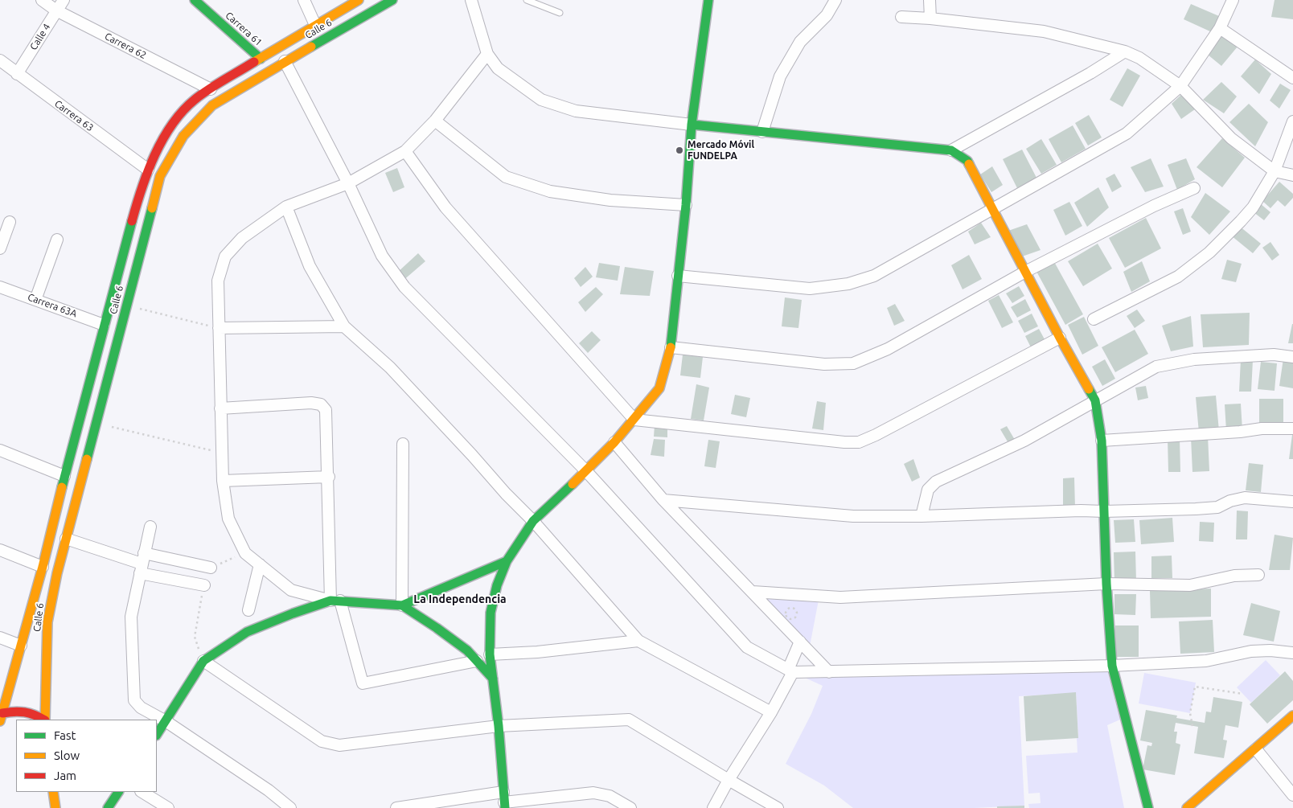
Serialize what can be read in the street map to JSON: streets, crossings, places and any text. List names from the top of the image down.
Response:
{
  "streets": {
    "main road": ["Carrera 61", "Calle 6"],
    "street": [
      "Calle 4",
      "Carrera 62",
      "Carrera 63",
      "Carrera 63A"
    ]
  },
  "crossings": [
    ["Carrera 61", "Calle 6"],
    ["Calle 6", "Carrera 62"],
    ["Calle 6", "Carrera 63"],
    ["Calle 6", "Carrera 63A"],
    ["Calle 4", "Carrera 62"],
    ["Calle 4", "Carrera 63"]
  ],
  "districts": ["La Independencia"],
  "places": ["Mercado Móvil FUNDELPA"],
  "legend": ["Fast", "Slow", "Jam"]
}
